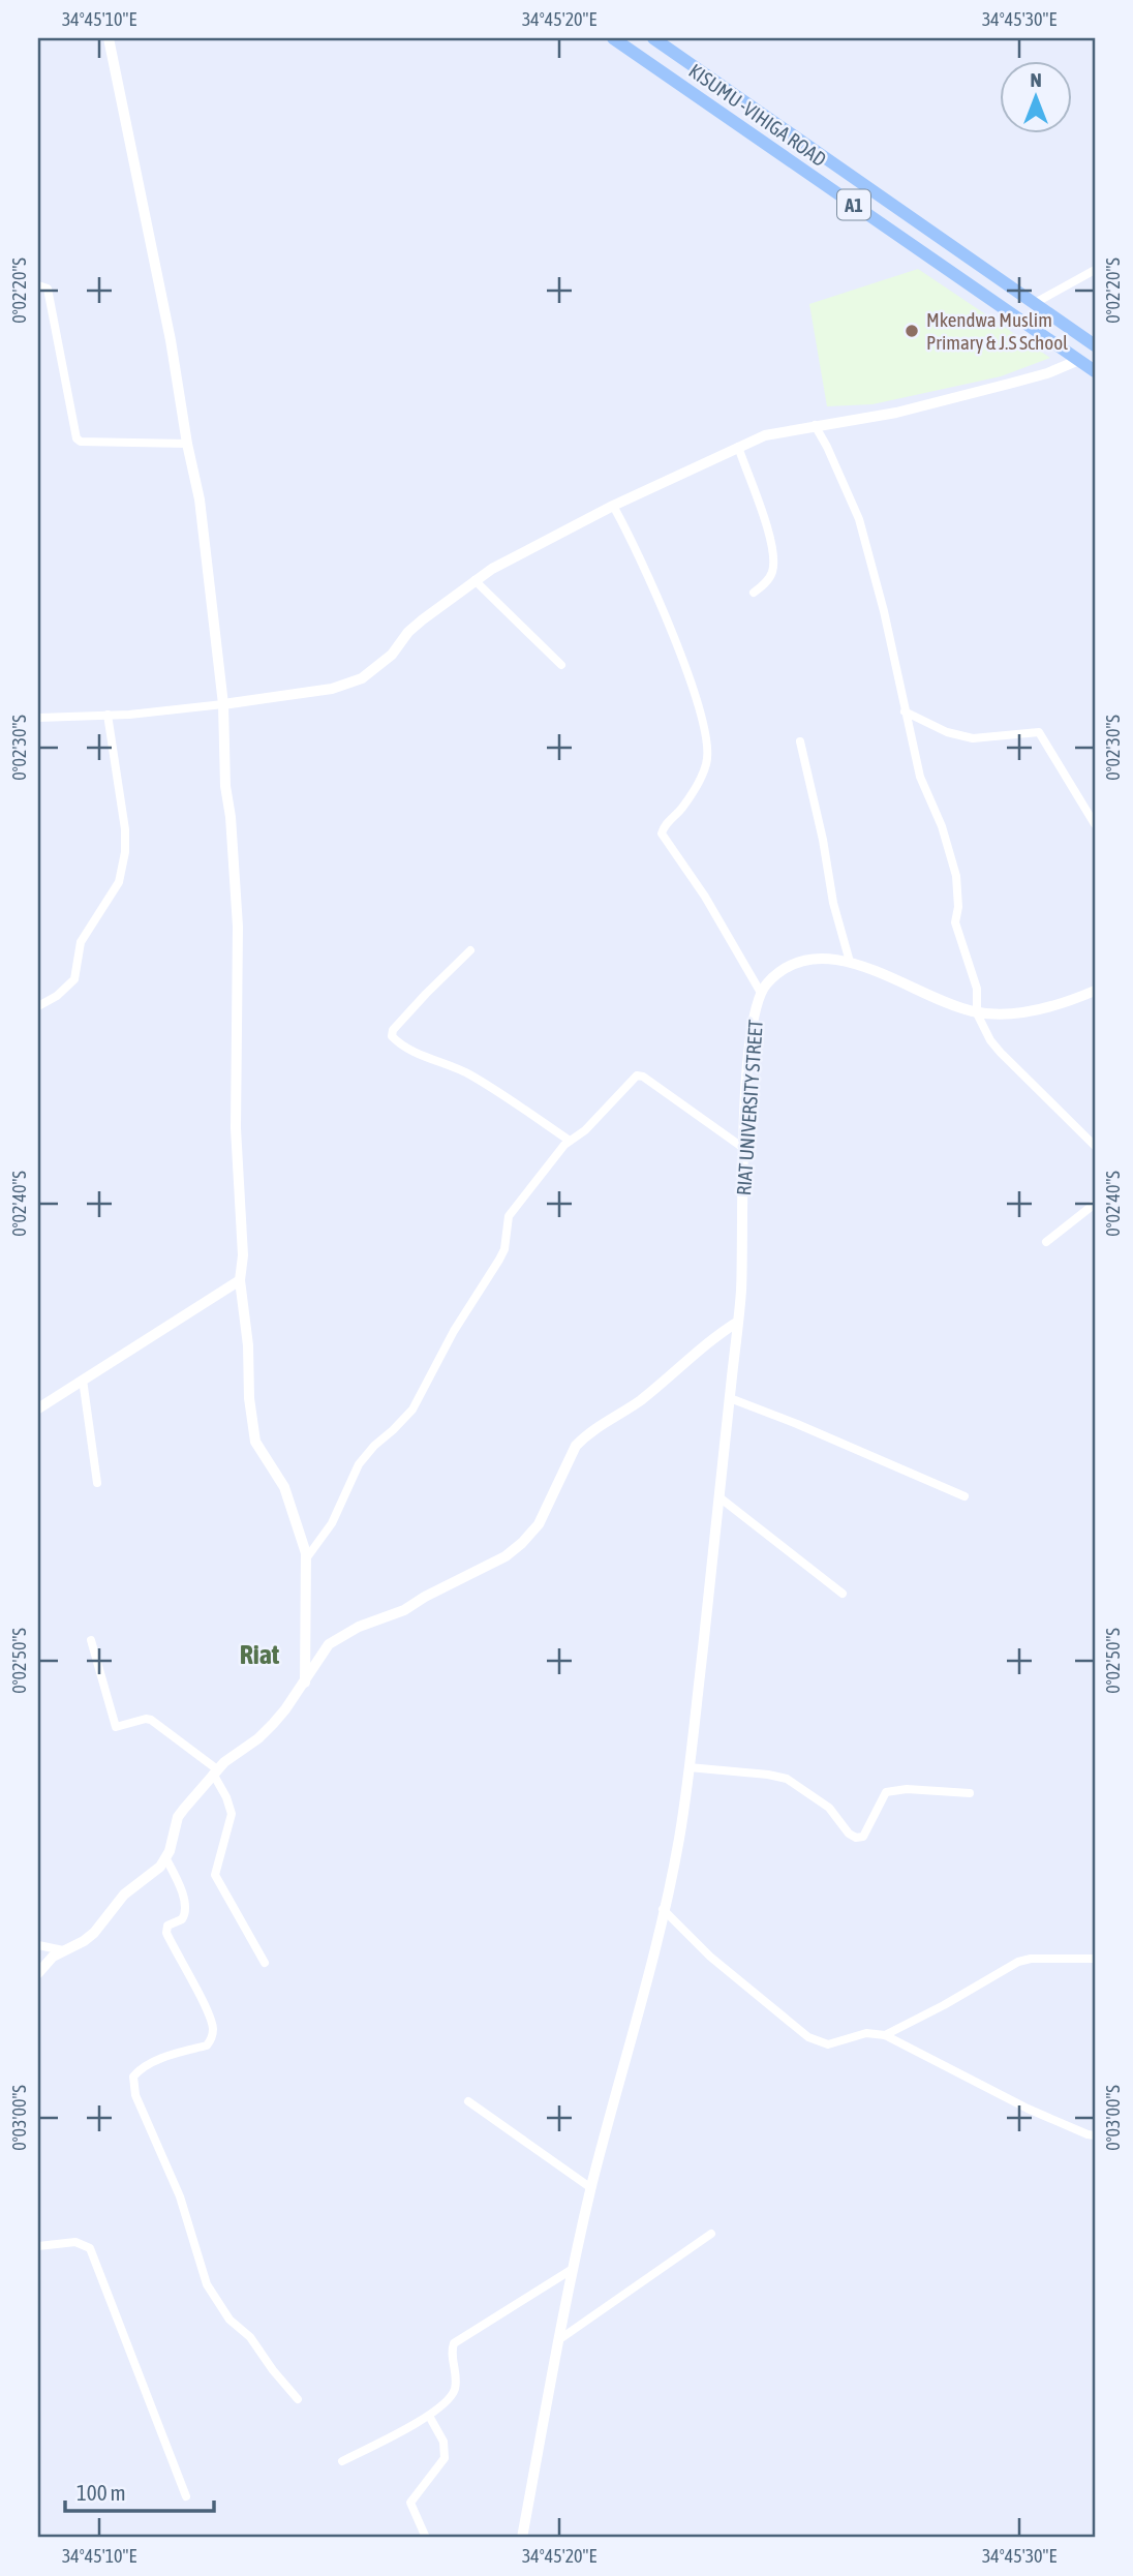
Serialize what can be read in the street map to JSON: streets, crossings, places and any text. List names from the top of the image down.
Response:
{
  "streets": {
    "highway": ["KISUMU -VIHIGA ROAD", "A1"],
    "street": ["RIAT UNIVERSITY STREET"]
  },
  "districts": ["Riat"],
  "places": ["Mkendwa Muslim Primary & J.S School"],
  "scale_bar": "100 m",
  "north": "top",
  "coordinates": [
    "34°45'10\"E",
    "34°45'20\"E",
    "34°45'30\"E",
    "0°02'20\"S",
    "0°02'30\"S",
    "0°02'40\"S",
    "0°02'50\"S",
    "0°03'00\"S"
  ]
}
